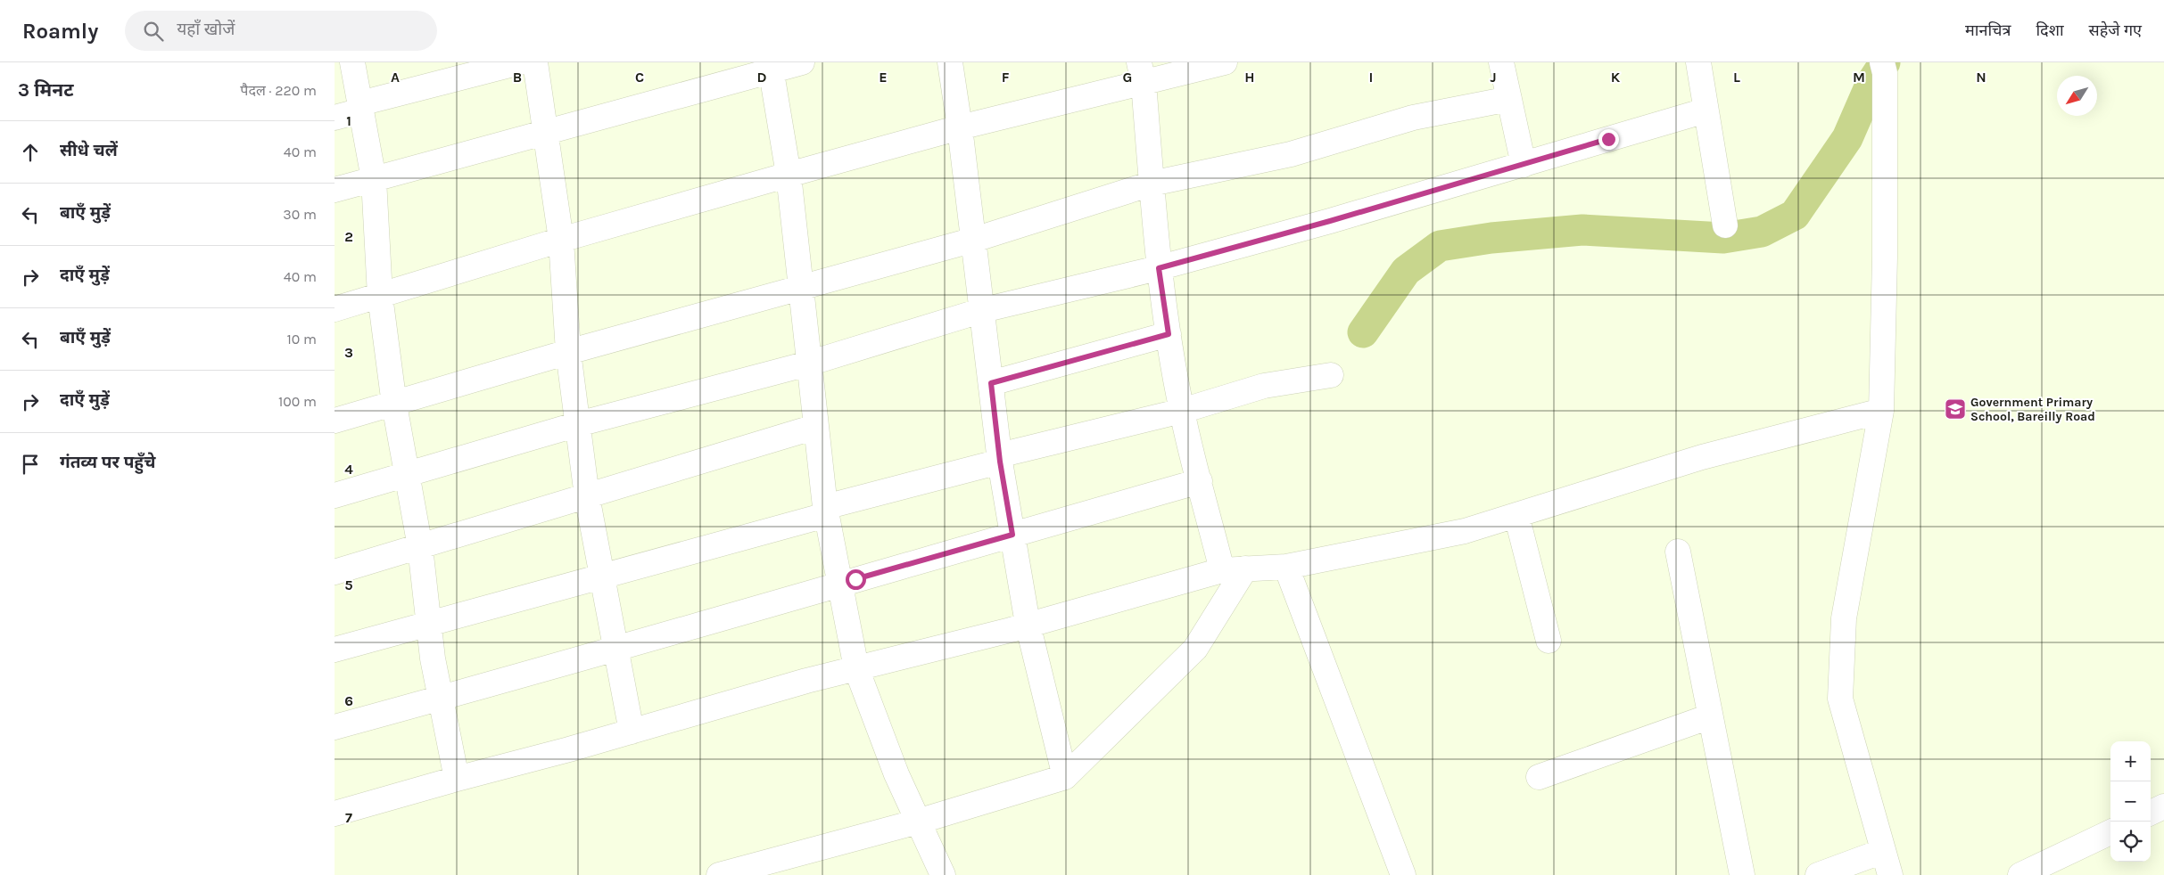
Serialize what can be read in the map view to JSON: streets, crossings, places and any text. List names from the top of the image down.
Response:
{
  "places": {
    "school or university": ["Government Primary School, Bareilly Road"]
  },
  "north": "bottom left",
  "page": {
    "header": "Roamly",
    "search": "यहाँ खोजें",
    "nav": ["मानचित्र", "दिशा", "सहेजे गए"],
    "heading": ["3 मिनट", "पैदल · 220 m"],
    "list": [
      ["सीधे चलें", "40 m"],
      ["बाएँ मुड़ें", "30 m"],
      ["दाएँ मुड़ें", "40 m"],
      ["बाएँ मुड़ें", "10 m"],
      ["दाएँ मुड़ें", "100 m"],
      "गंतव्य पर पहुँचे"
    ],
    "map_buttons": ["+", "−"]
  },
  "grid": {
    "columns": [
      "A",
      "B",
      "C",
      "D",
      "E",
      "F",
      "G",
      "H",
      "I",
      "J",
      "K",
      "L",
      "M",
      "N"
    ],
    "rows": [
      "1",
      "2",
      "3",
      "4",
      "5",
      "6",
      "7"
    ]
  }
}
